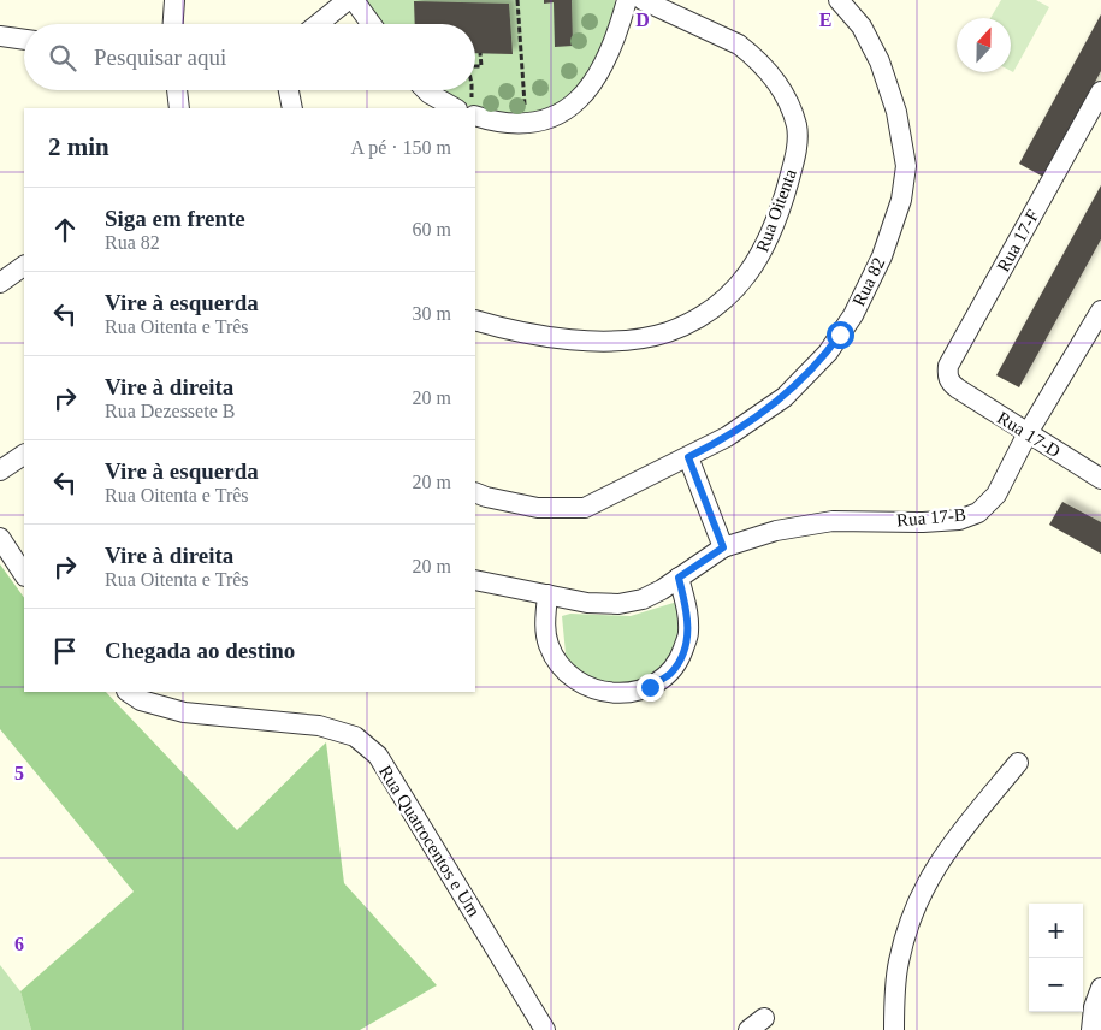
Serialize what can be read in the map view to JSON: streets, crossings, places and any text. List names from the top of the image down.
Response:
{
  "streets": {
    "street": [
      "Rua Oitenta",
      "Rua 17-F",
      "Rua 82",
      "Rua 17-D",
      "Rua 17-B",
      "Rua Quatrocentos e Um"
    ]
  },
  "crossings": [
    ["Rua 17-F", "Rua 17-D"],
    ["Rua 17-D", "Rua 17-B"]
  ],
  "north": "top",
  "page": {
    "search": "Pesquisar aqui",
    "heading": ["2 min", "A pé · 150 m"],
    "list": [
      ["Siga em frente", "Rua 82", "60 m"],
      ["Vire à esquerda", "Rua Oitenta e Três", "30 m"],
      ["Vire à direita", "Rua Dezessete B", "20 m"],
      ["Vire à esquerda", "Rua Oitenta e Três", "20 m"],
      ["Vire à direita", "Rua Oitenta e Três", "20 m"],
      "Chegada ao destino"
    ],
    "map_buttons": ["+", "−"]
  },
  "grid": {
    "columns": ["D", "E"],
    "rows": ["5", "6"]
  }
}
